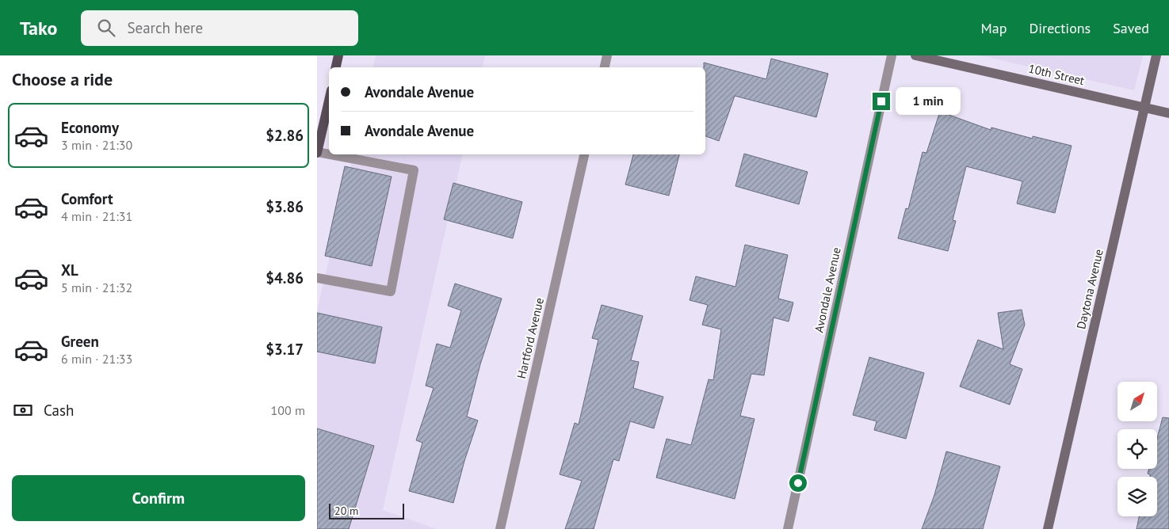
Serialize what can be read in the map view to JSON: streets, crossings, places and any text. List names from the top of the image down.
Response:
{
  "streets": {
    "street": [
      "10th Street",
      "Daytona Avenue",
      "Avondale Avenue",
      "Hartford Avenue"
    ]
  },
  "crossings": [
    ["10th Street", "Daytona Avenue"]
  ],
  "scale_bar": "20 m",
  "north": "top right",
  "page": {
    "header": "Tako",
    "search": "Search here",
    "nav": ["Map", "Directions", "Saved"],
    "heading": "Choose a ride",
    "banner": ["Avondale Avenue", "Avondale Avenue"],
    "bubble": "1 min",
    "list": [
      {
        "name": "Economy",
        "note": "3 min · 21:30",
        "value": "$2.86"
      },
      {
        "name": "Comfort",
        "note": "4 min · 21:31",
        "value": "$3.86"
      },
      {
        "name": "XL",
        "note": "5 min · 21:32",
        "value": "$4.86"
      },
      {
        "name": "Green",
        "note": "6 min · 21:33",
        "value": "$3.17"
      }
    ],
    "pay": ["Cash", "100 m"],
    "buttons": "Confirm",
    "scale": "20 m"
  }
}
